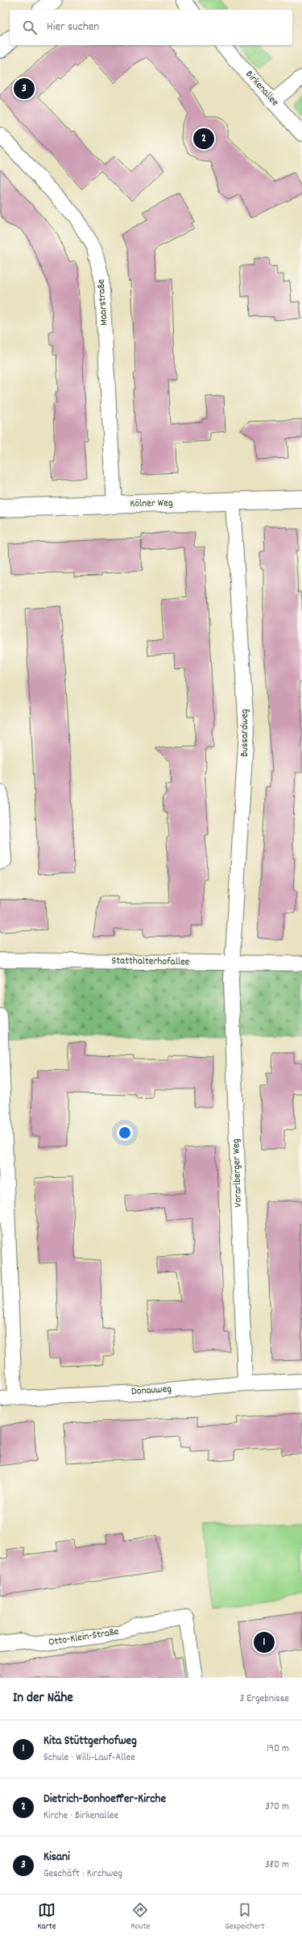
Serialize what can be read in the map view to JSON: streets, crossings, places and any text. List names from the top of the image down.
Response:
{
  "streets": {
    "street": [
      "Birkenallee",
      "Maarstraße",
      "Kölner Weg",
      "Bussardweg",
      "Statthalterhofallee",
      "Vorarlberger Weg",
      "Donauweg",
      "Otto-Klein-Straße"
    ]
  },
  "crossings": [
    ["Maarstraße", "Kölner Weg"],
    ["Kölner Weg", "Bussardweg"],
    ["Bussardweg", "Statthalterhofallee"],
    ["Bussardweg", "Vorarlberger Weg"],
    ["Statthalterhofallee", "Vorarlberger Weg"],
    ["Vorarlberger Weg", "Donauweg"]
  ],
  "page": {
    "search": "Hier suchen",
    "pins": ["3", "2", "1"],
    "heading": ["In der Nähe", "3 Ergebnisse"],
    "list": [
      {
        "mark": "1",
        "name": "Kita Stüttgerhofweg",
        "note": "Schule · Willi-Lauf-Allee",
        "value": "190 m"
      },
      {
        "mark": "2",
        "name": "Dietrich-Bonhoeffer-Kirche",
        "note": "Kirche · Birkenallee",
        "value": "370 m"
      },
      {
        "mark": "3",
        "name": "Kisani",
        "note": "Geschäft · Kirchweg",
        "value": "380 m"
      }
    ],
    "nav": ["Karte", "Route", "Gespeichert"]
  }
}
